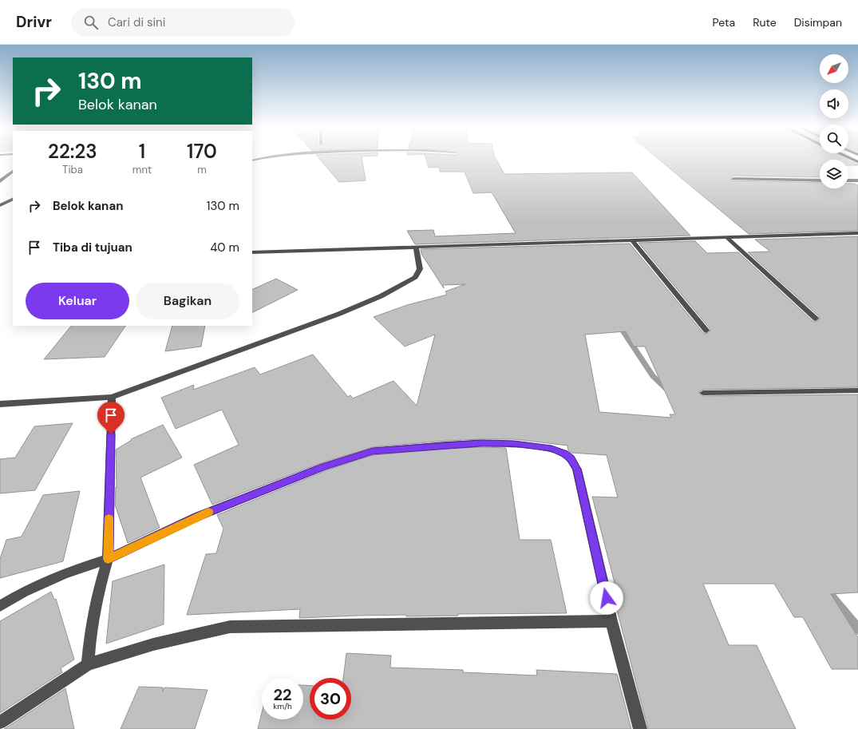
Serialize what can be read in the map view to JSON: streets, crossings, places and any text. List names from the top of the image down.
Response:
{
  "north": "bottom left",
  "page": {
    "header": "Drivr",
    "search": "Cari di sini",
    "nav": ["Peta", "Rute", "Disimpan"],
    "turn": ["130 m", "Belok kanan"],
    "eta": [
      "22:23",
      "Tiba",
      "1",
      "mnt",
      "170",
      "m"
    ],
    "list": [
      {
        "name": "Belok kanan",
        "value": "130 m"
      },
      {
        "name": "Tiba di tujuan",
        "value": "40 m"
      }
    ],
    "buttons": ["Keluar", "Bagikan"],
    "speed": "22 km/h",
    "limit": "30"
  }
}
